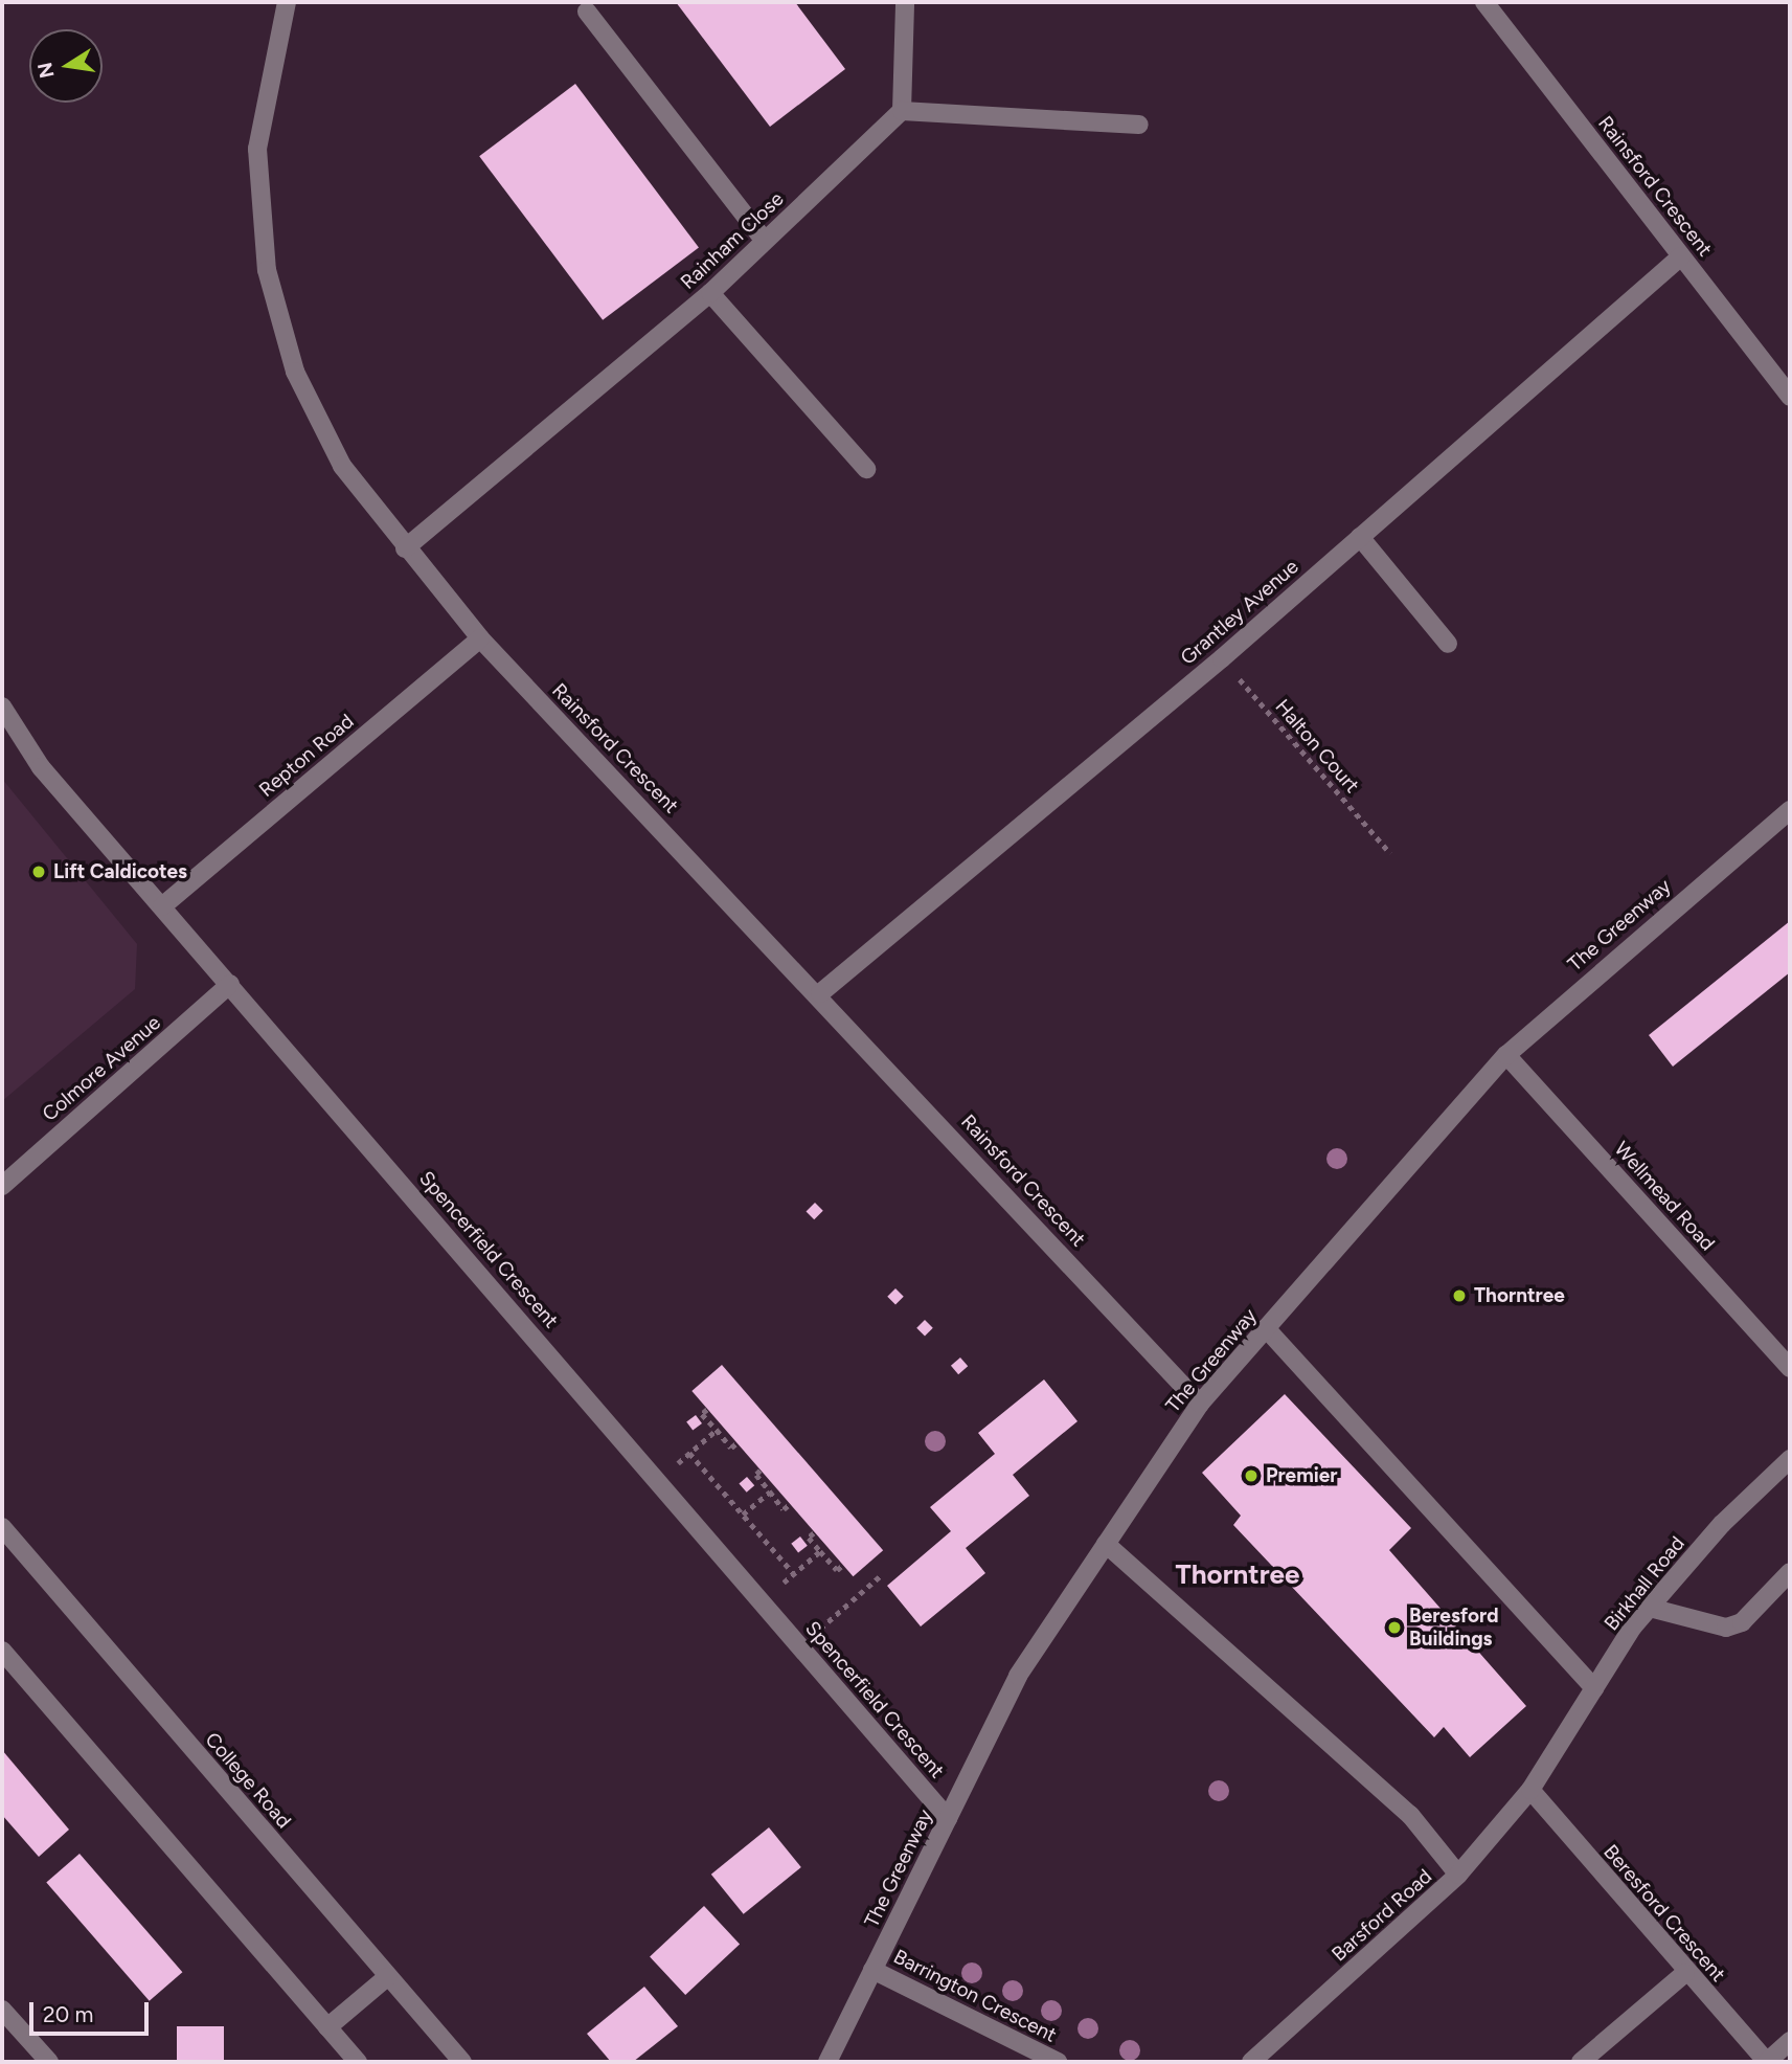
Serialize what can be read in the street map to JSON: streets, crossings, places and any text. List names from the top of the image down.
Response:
{
  "streets": {
    "street": [
      "Rainsford Crescent",
      "Rainham Close",
      "Grantley Avenue",
      "Repton Road",
      "The Greenway",
      "Colmore Avenue",
      "Wellmead Road",
      "Spencerfield Crescent",
      "Birkhall Road",
      "College Road",
      "Beresford Crescent",
      "Barsford Road",
      "Barrington Crescent"
    ],
    "path": ["Halton Court"]
  },
  "crossings": [
    ["Rainsford Crescent", "Rainham Close"],
    ["Rainsford Crescent", "Grantley Avenue"],
    ["Rainsford Crescent", "Repton Road"],
    ["Rainsford Crescent", "The Greenway"],
    ["Grantley Avenue", "Halton Court"],
    ["Repton Road", "Spencerfield Crescent"],
    ["The Greenway", "Wellmead Road"],
    ["The Greenway", "Spencerfield Crescent"],
    ["The Greenway", "Barrington Crescent"],
    ["Colmore Avenue", "Spencerfield Crescent"],
    ["Birkhall Road", "Beresford Crescent"],
    ["Birkhall Road", "Barsford Road"],
    ["Beresford Crescent", "Barsford Road"]
  ],
  "districts": ["Thorntree"],
  "places": [
    "Lift Caldicotes",
    "Thorntree",
    "Premier",
    "Beresford Buildings"
  ],
  "scale_bar": "20 m",
  "north": "left"
}
